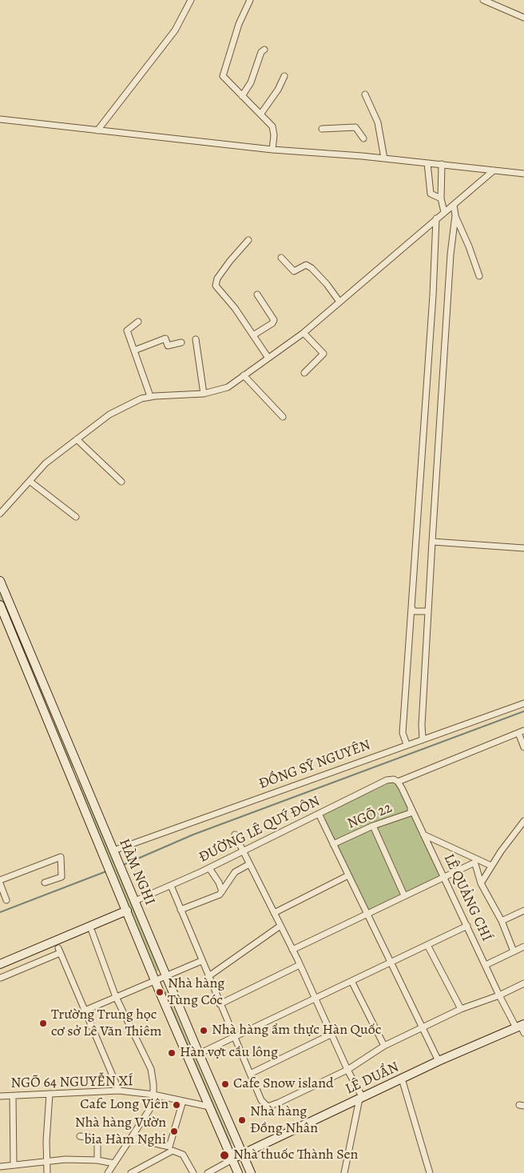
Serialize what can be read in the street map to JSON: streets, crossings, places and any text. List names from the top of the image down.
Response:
{
  "streets": {
    "main road": ["HÀM NGHI", "LÊ DUẨN"],
    "street": [
      "ĐỒNG SỸ NGUYÊN",
      "NGÕ 22",
      "ĐƯỜNG LÊ QUÝ ĐÔN",
      "LÊ QUẢNG CHÍ",
      "NGÕ 64 NGUYỄN XÍ"
    ]
  },
  "crossings": [
    ["ĐỒNG SỸ NGUYÊN", "HÀM NGHI"],
    ["NGÕ 22", "LÊ QUẢNG CHÍ"],
    ["ĐƯỜNG LÊ QUÝ ĐÔN", "HÀM NGHI"],
    ["ĐƯỜNG LÊ QUÝ ĐÔN", "LÊ QUẢNG CHÍ"],
    ["HÀM NGHI", "LÊ DUẨN"],
    ["HÀM NGHI", "NGÕ 64 NGUYỄN XÍ"],
    ["LÊ QUẢNG CHÍ", "LÊ DUẨN"]
  ],
  "places": [
    "Nhà hàng Tùng Cóc",
    "Trường Trung học cơ sở Lê Văn Thiêm",
    "Nhà hàng ẩm thực Hàn Quốc",
    "Hàn vợt cầu lông",
    "Cafe Snow island",
    "Cafe Long Viên",
    "Nhà hàng Đồng Nhân",
    "Nhà hàng Vườn bia Hàm Nghi",
    "Nhà thuốc Thành Sen"
  ]
}
